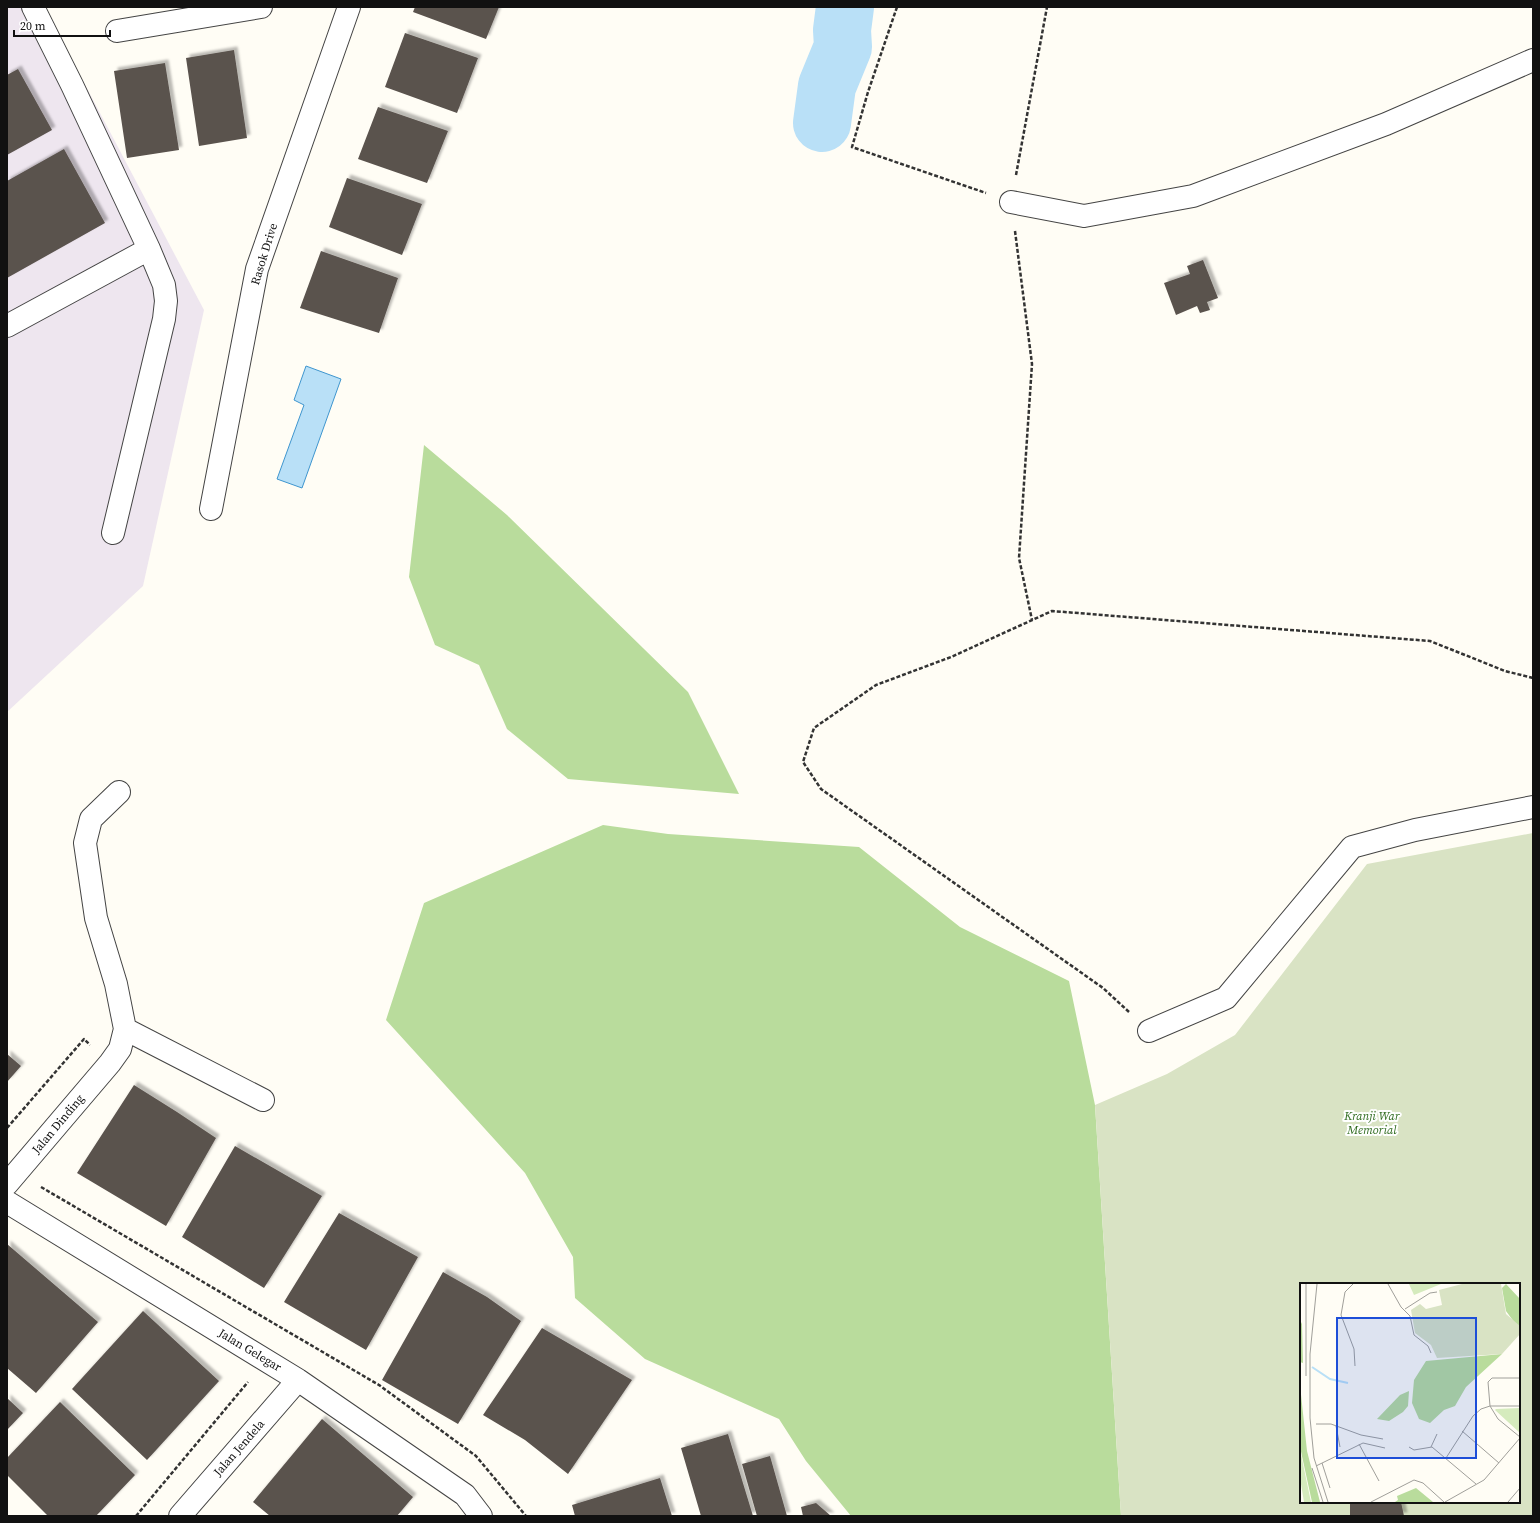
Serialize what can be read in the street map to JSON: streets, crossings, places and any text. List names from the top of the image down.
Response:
{
  "streets": {
    "street": [
      "Rasok Drive",
      "Jalan Dinding",
      "Jalan Gelegar",
      "Jalan Jendela"
    ]
  },
  "crossings": [
    ["Jalan Gelegar", "Jalan Jendela"]
  ],
  "parks": ["Kranji War Memorial"],
  "scale_bar": "20 m"
}
